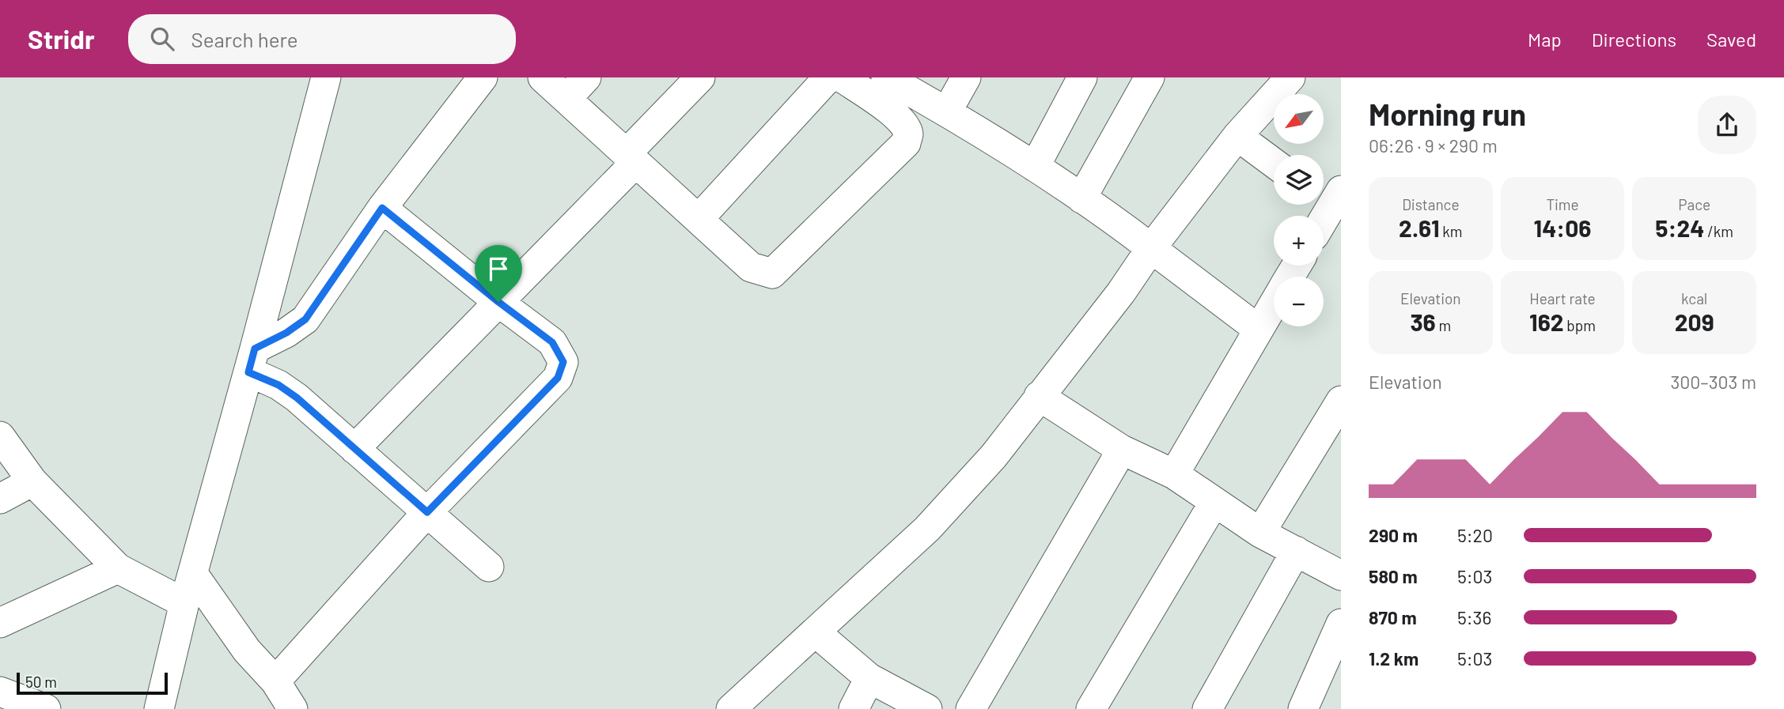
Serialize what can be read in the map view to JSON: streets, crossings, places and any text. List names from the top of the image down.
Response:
{
  "scale_bar": "50 m",
  "north": "bottom left",
  "page": {
    "header": "Stridr",
    "search": "Search here",
    "nav": ["Map", "Directions", "Saved"],
    "heading": ["Morning run", "06:26 · 9 × 290 m"],
    "map_buttons": ["+", "−"],
    "stats": [
      ["Distance", "2.61 km"],
      ["Time", "14:06"],
      ["Pace", "5:24 /km"],
      ["Elevation", "36 m"],
      ["Heart rate", "162 bpm"],
      ["kcal", "209"]
    ],
    "chart": ["Elevation", "300–303 m"],
    "list": [
      {
        "name": "290 m",
        "note": "5:20"
      },
      {
        "name": "580 m",
        "note": "5:03"
      },
      {
        "name": "870 m",
        "note": "5:36"
      },
      {
        "name": "1.2 km",
        "note": "5:03"
      }
    ],
    "scale": "50 m"
  }
}
